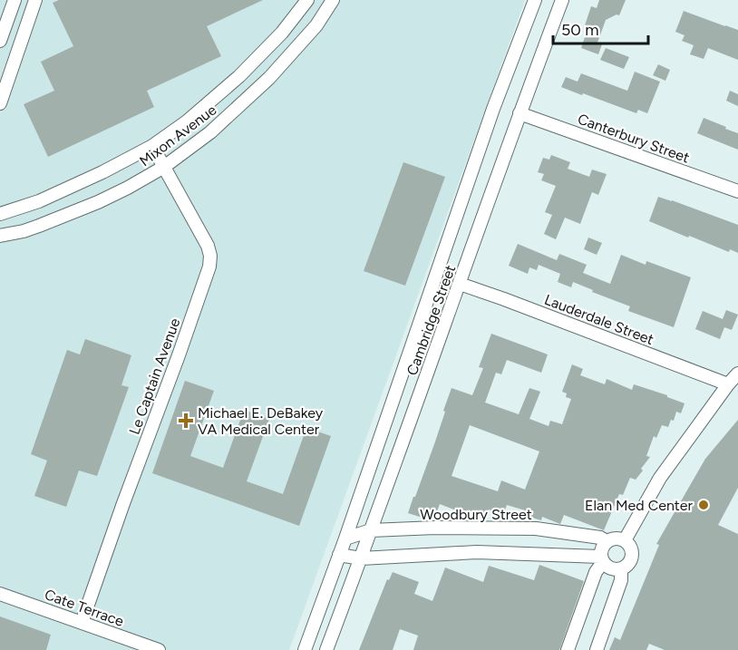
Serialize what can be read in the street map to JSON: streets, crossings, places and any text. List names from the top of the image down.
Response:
{
  "streets": {
    "street": [
      "Mixon Avenue",
      "Canterbury Street",
      "Lauderdale Street",
      "Cambridge Street",
      "Le Captain Avenue",
      "Woodbury Street",
      "Cate Terrace"
    ]
  },
  "crossings": [
    ["Mixon Avenue", "Le Captain Avenue"],
    ["Canterbury Street", "Cambridge Street"],
    ["Lauderdale Street", "Cambridge Street"],
    ["Cambridge Street", "Woodbury Street"],
    ["Le Captain Avenue", "Cate Terrace"]
  ],
  "places": {
    "health": ["Michael E. DeBakey VA Medical Center"],
    "other": ["Elan Med Center"]
  },
  "scale_bar": "50 m"
}
